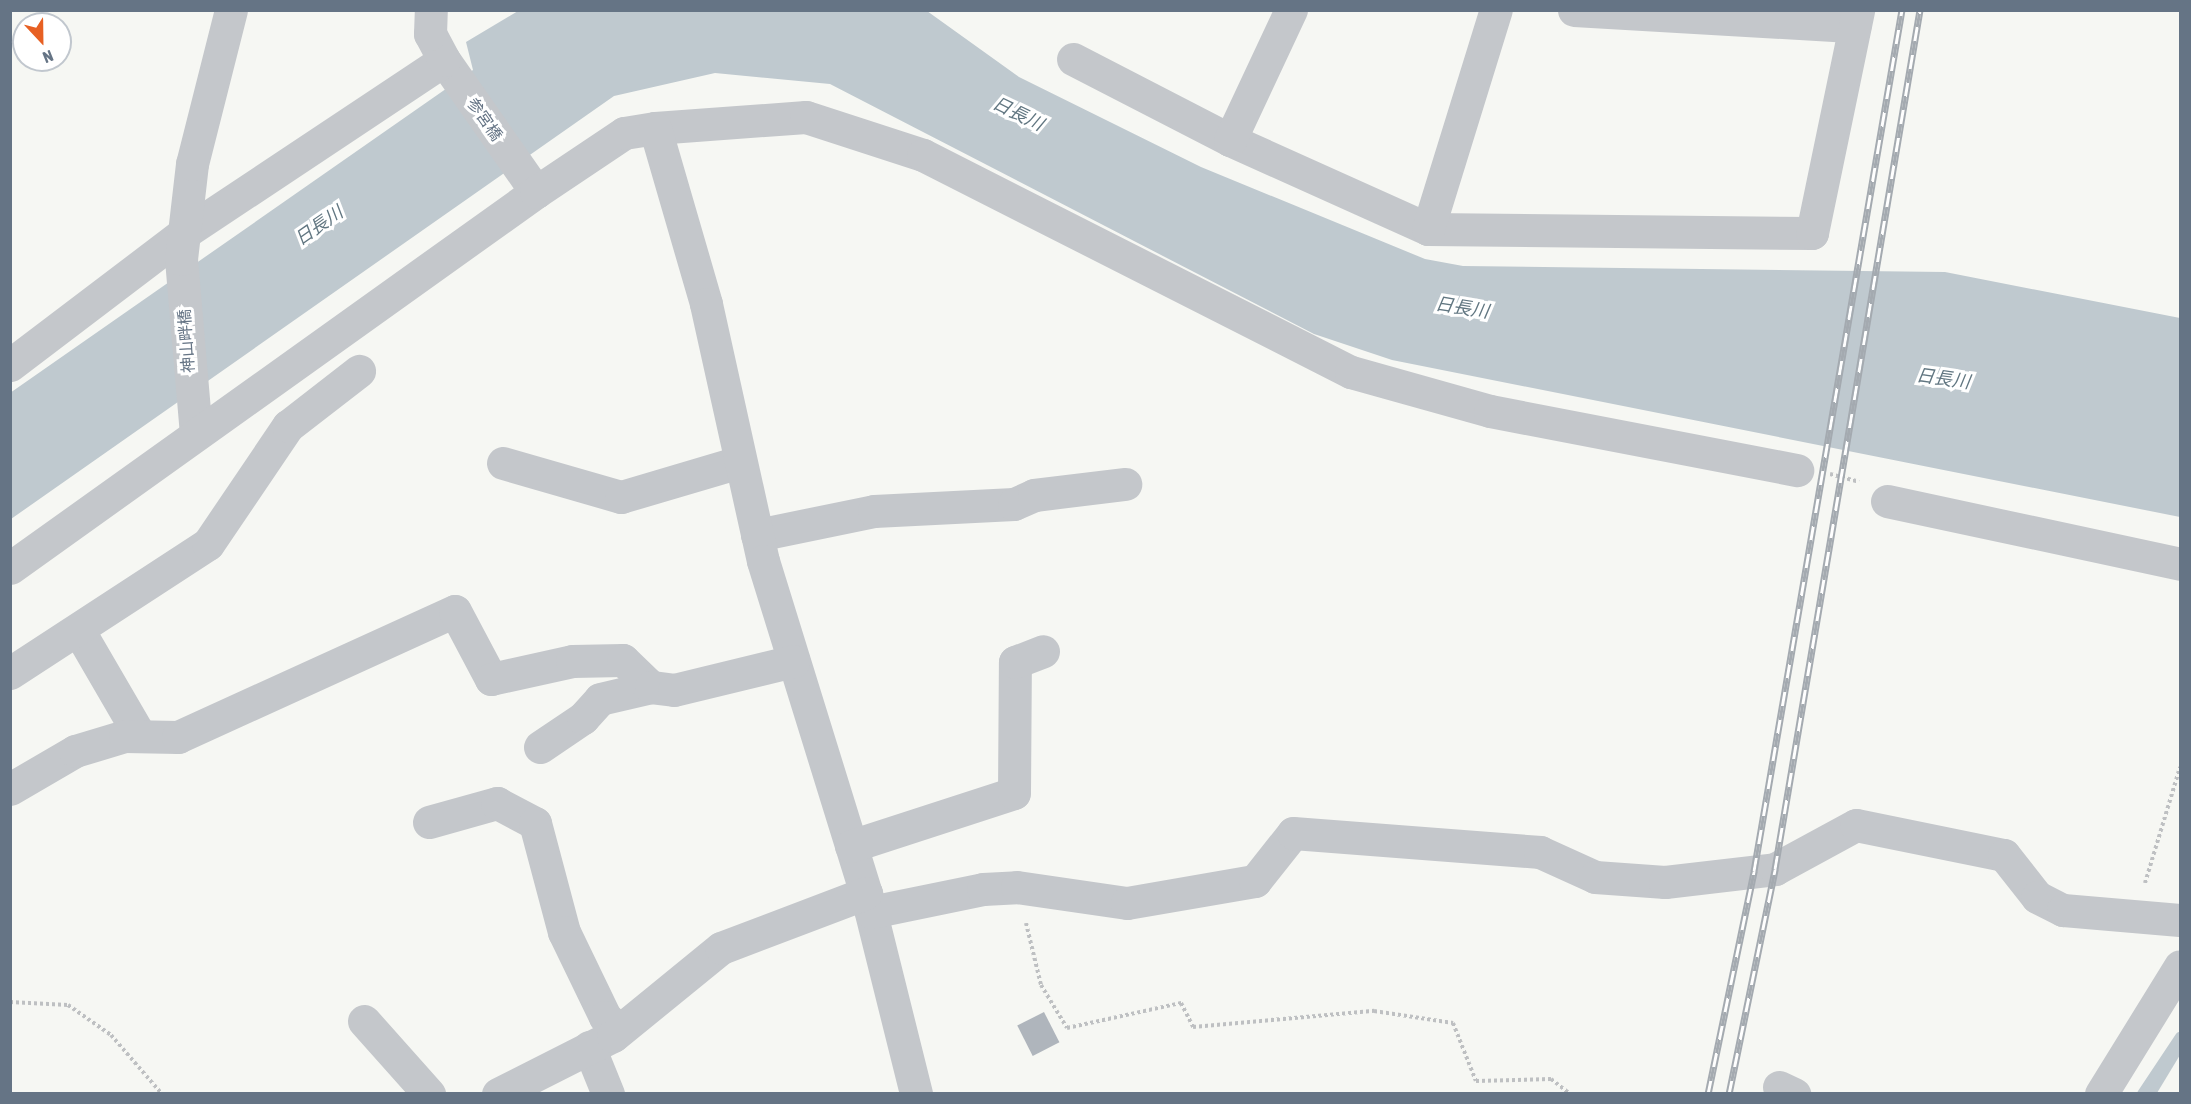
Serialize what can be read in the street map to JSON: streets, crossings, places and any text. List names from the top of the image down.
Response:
{
  "streets": {
    "street": ["参宮橋", "神山畔橋"]
  },
  "water": ["日長川"],
  "north": "bottom"
}
